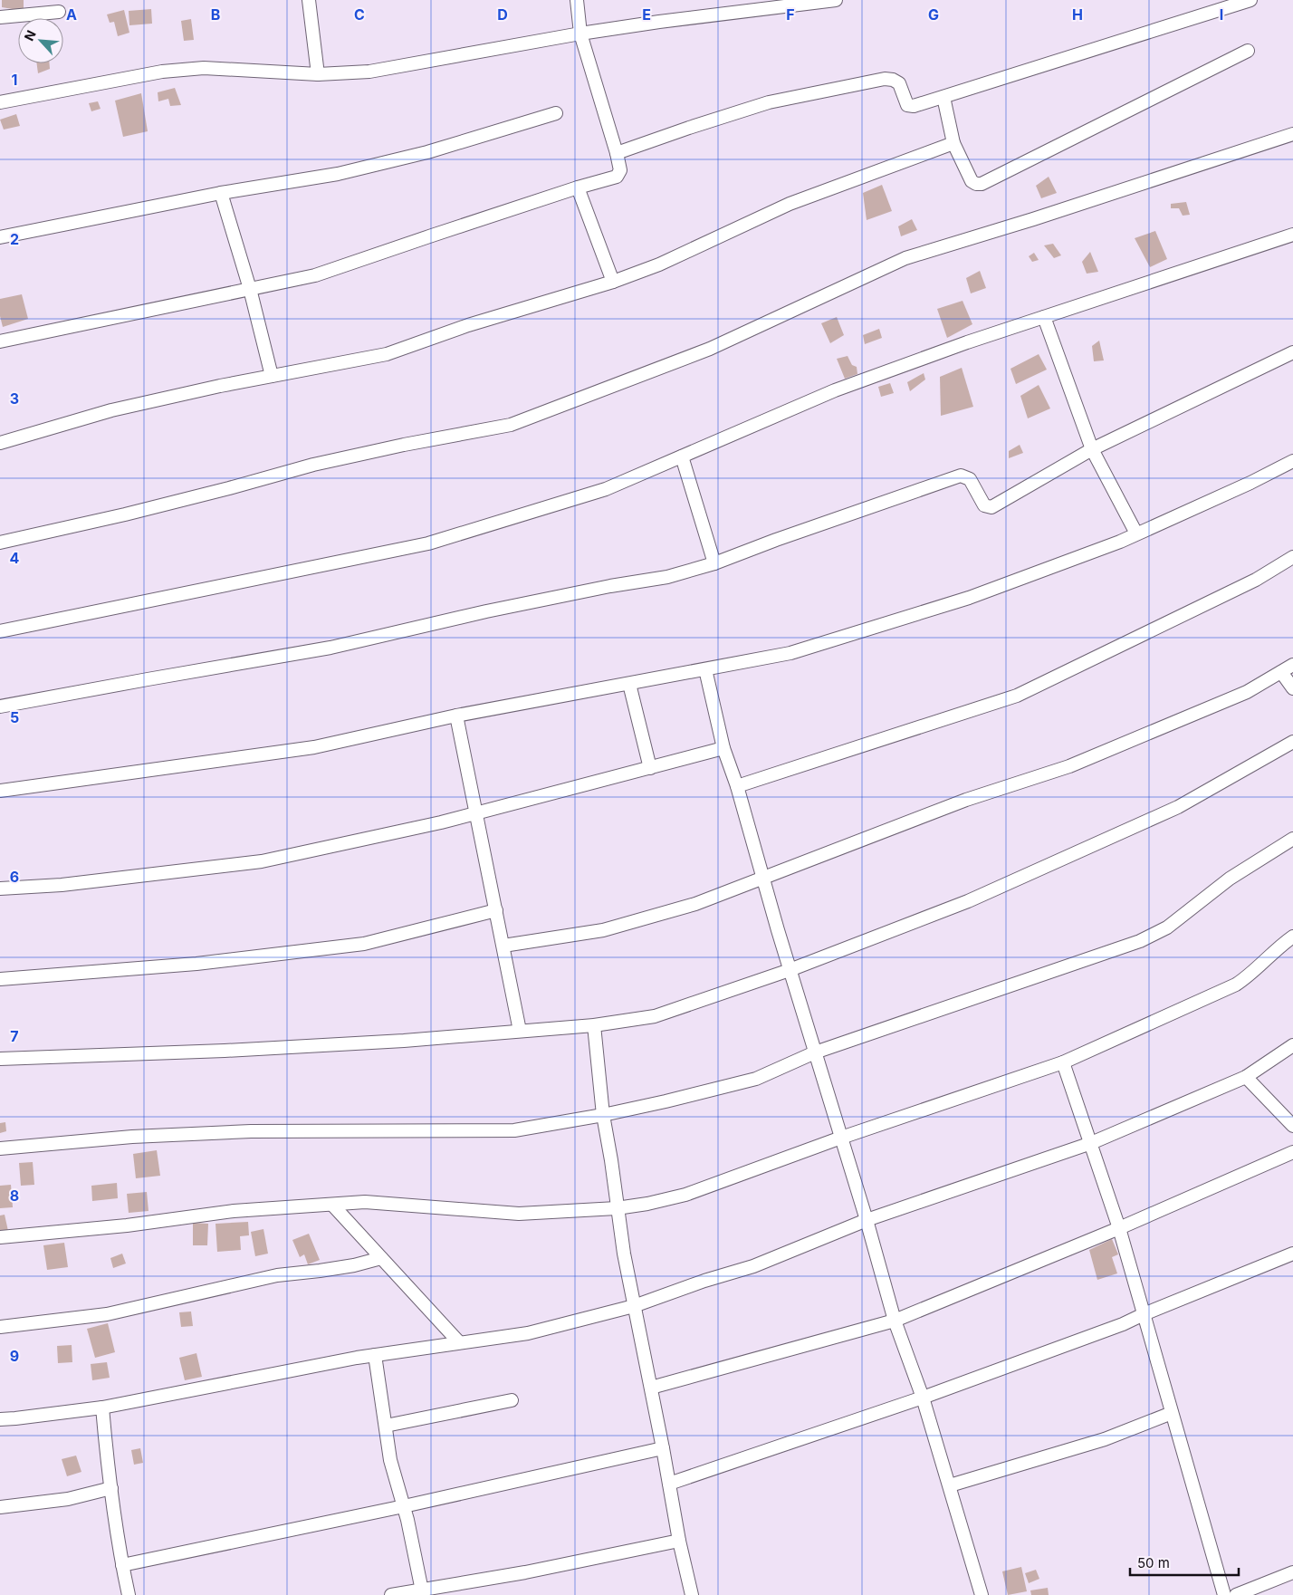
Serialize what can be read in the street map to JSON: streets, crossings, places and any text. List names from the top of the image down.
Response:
{
  "scale_bar": "50 m",
  "north": "top left",
  "grid": {
    "columns": [
      "A",
      "B",
      "C",
      "D",
      "E",
      "F",
      "G",
      "H",
      "I"
    ],
    "rows": [
      "1",
      "2",
      "3",
      "4",
      "5",
      "6",
      "7",
      "8",
      "9"
    ]
  }
}
